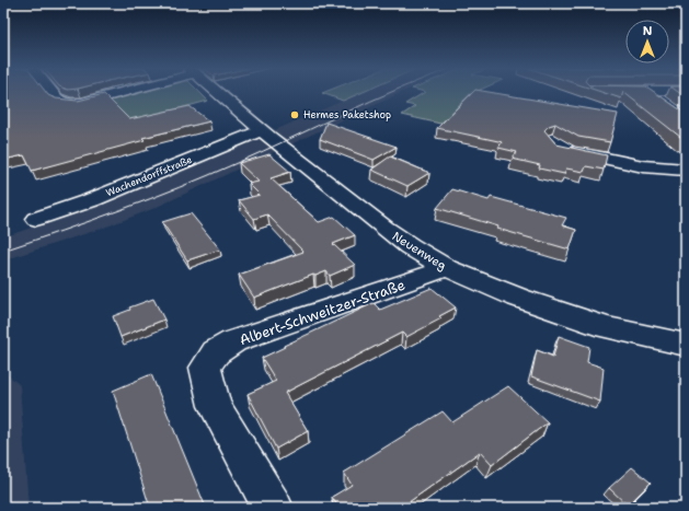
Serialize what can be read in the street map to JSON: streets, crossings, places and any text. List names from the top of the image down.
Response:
{
  "streets": {
    "street": ["Wachendorffstraße", "Neuenweg", "Albert-Schweitzer-Straße"]
  },
  "crossings": [
    ["Wachendorffstraße", "Neuenweg"],
    ["Neuenweg", "Albert-Schweitzer-Straße"]
  ],
  "places": ["Hermes Paketshop"],
  "north": "top"
}
